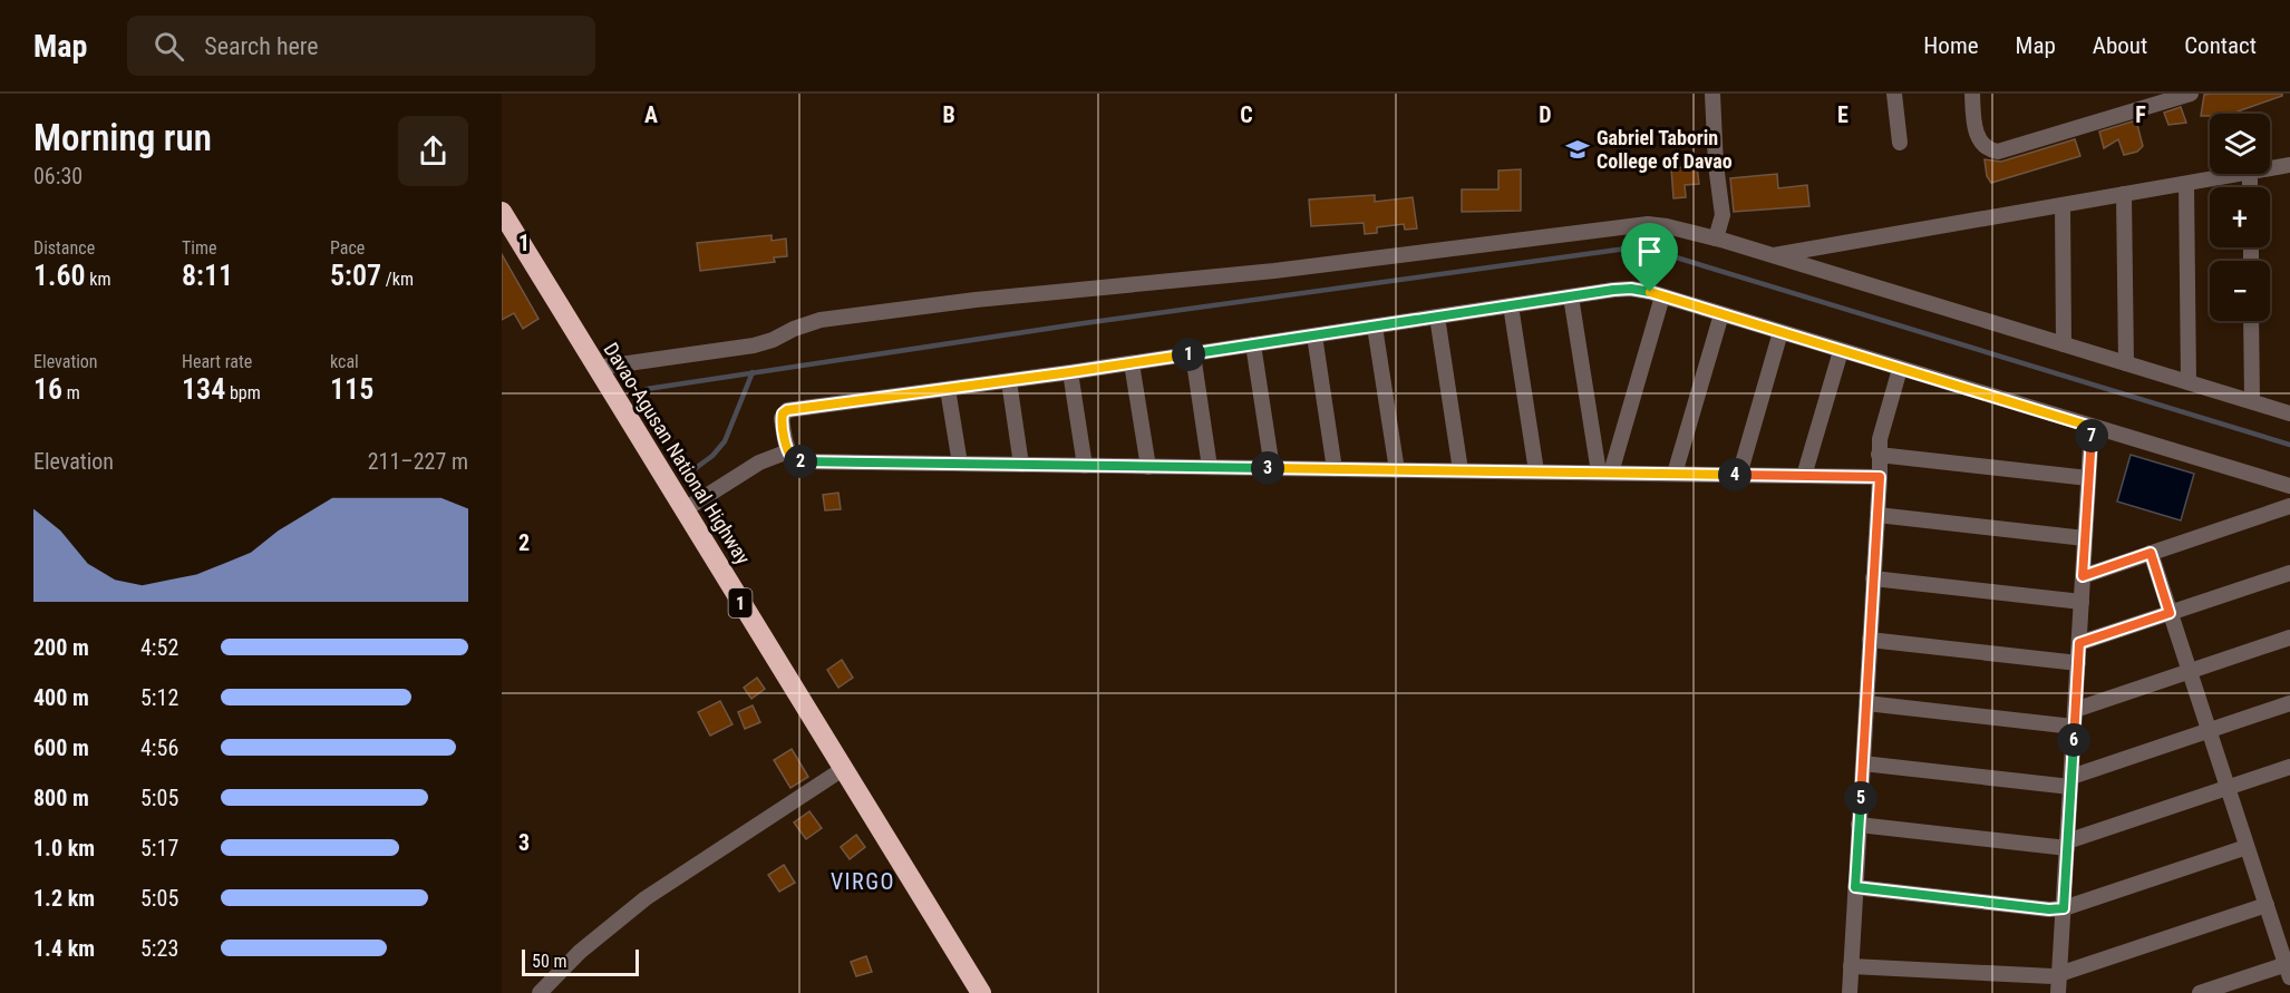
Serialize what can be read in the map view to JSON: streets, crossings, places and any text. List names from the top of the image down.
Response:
{
  "streets": {
    "highway": ["Davao-Agusan National Highway", "1"]
  },
  "districts": ["VIRGO"],
  "places": {
    "school or university": ["Gabriel Taborin College of Davao"]
  },
  "scale_bar": "50 m",
  "page": {
    "header": "Map",
    "search": "Search here",
    "nav": [
      "Home",
      "Map",
      "About",
      "Contact"
    ],
    "heading": ["Morning run", "06:30"],
    "map_buttons": ["+", "−"],
    "stats": [
      ["Distance", "1.60 km"],
      ["Time", "8:11"],
      ["Pace", "5:07 /km"],
      ["Elevation", "16 m"],
      ["Heart rate", "134 bpm"],
      ["kcal", "115"]
    ],
    "pins": [
      "1",
      "7",
      "2",
      "3",
      "4",
      "6",
      "5"
    ],
    "chart": ["Elevation", "211–227 m"],
    "list": [
      {
        "name": "200 m",
        "note": "4:52"
      },
      {
        "name": "400 m",
        "note": "5:12"
      },
      {
        "name": "600 m",
        "note": "4:56"
      },
      {
        "name": "800 m",
        "note": "5:05"
      },
      {
        "name": "1.0 km",
        "note": "5:17"
      },
      {
        "name": "1.2 km",
        "note": "5:05"
      },
      {
        "name": "1.4 km",
        "note": "5:23"
      }
    ],
    "scale": "50 m"
  },
  "grid": {
    "columns": [
      "A",
      "B",
      "C",
      "D",
      "E",
      "F"
    ],
    "rows": ["1", "2", "3"]
  }
}
